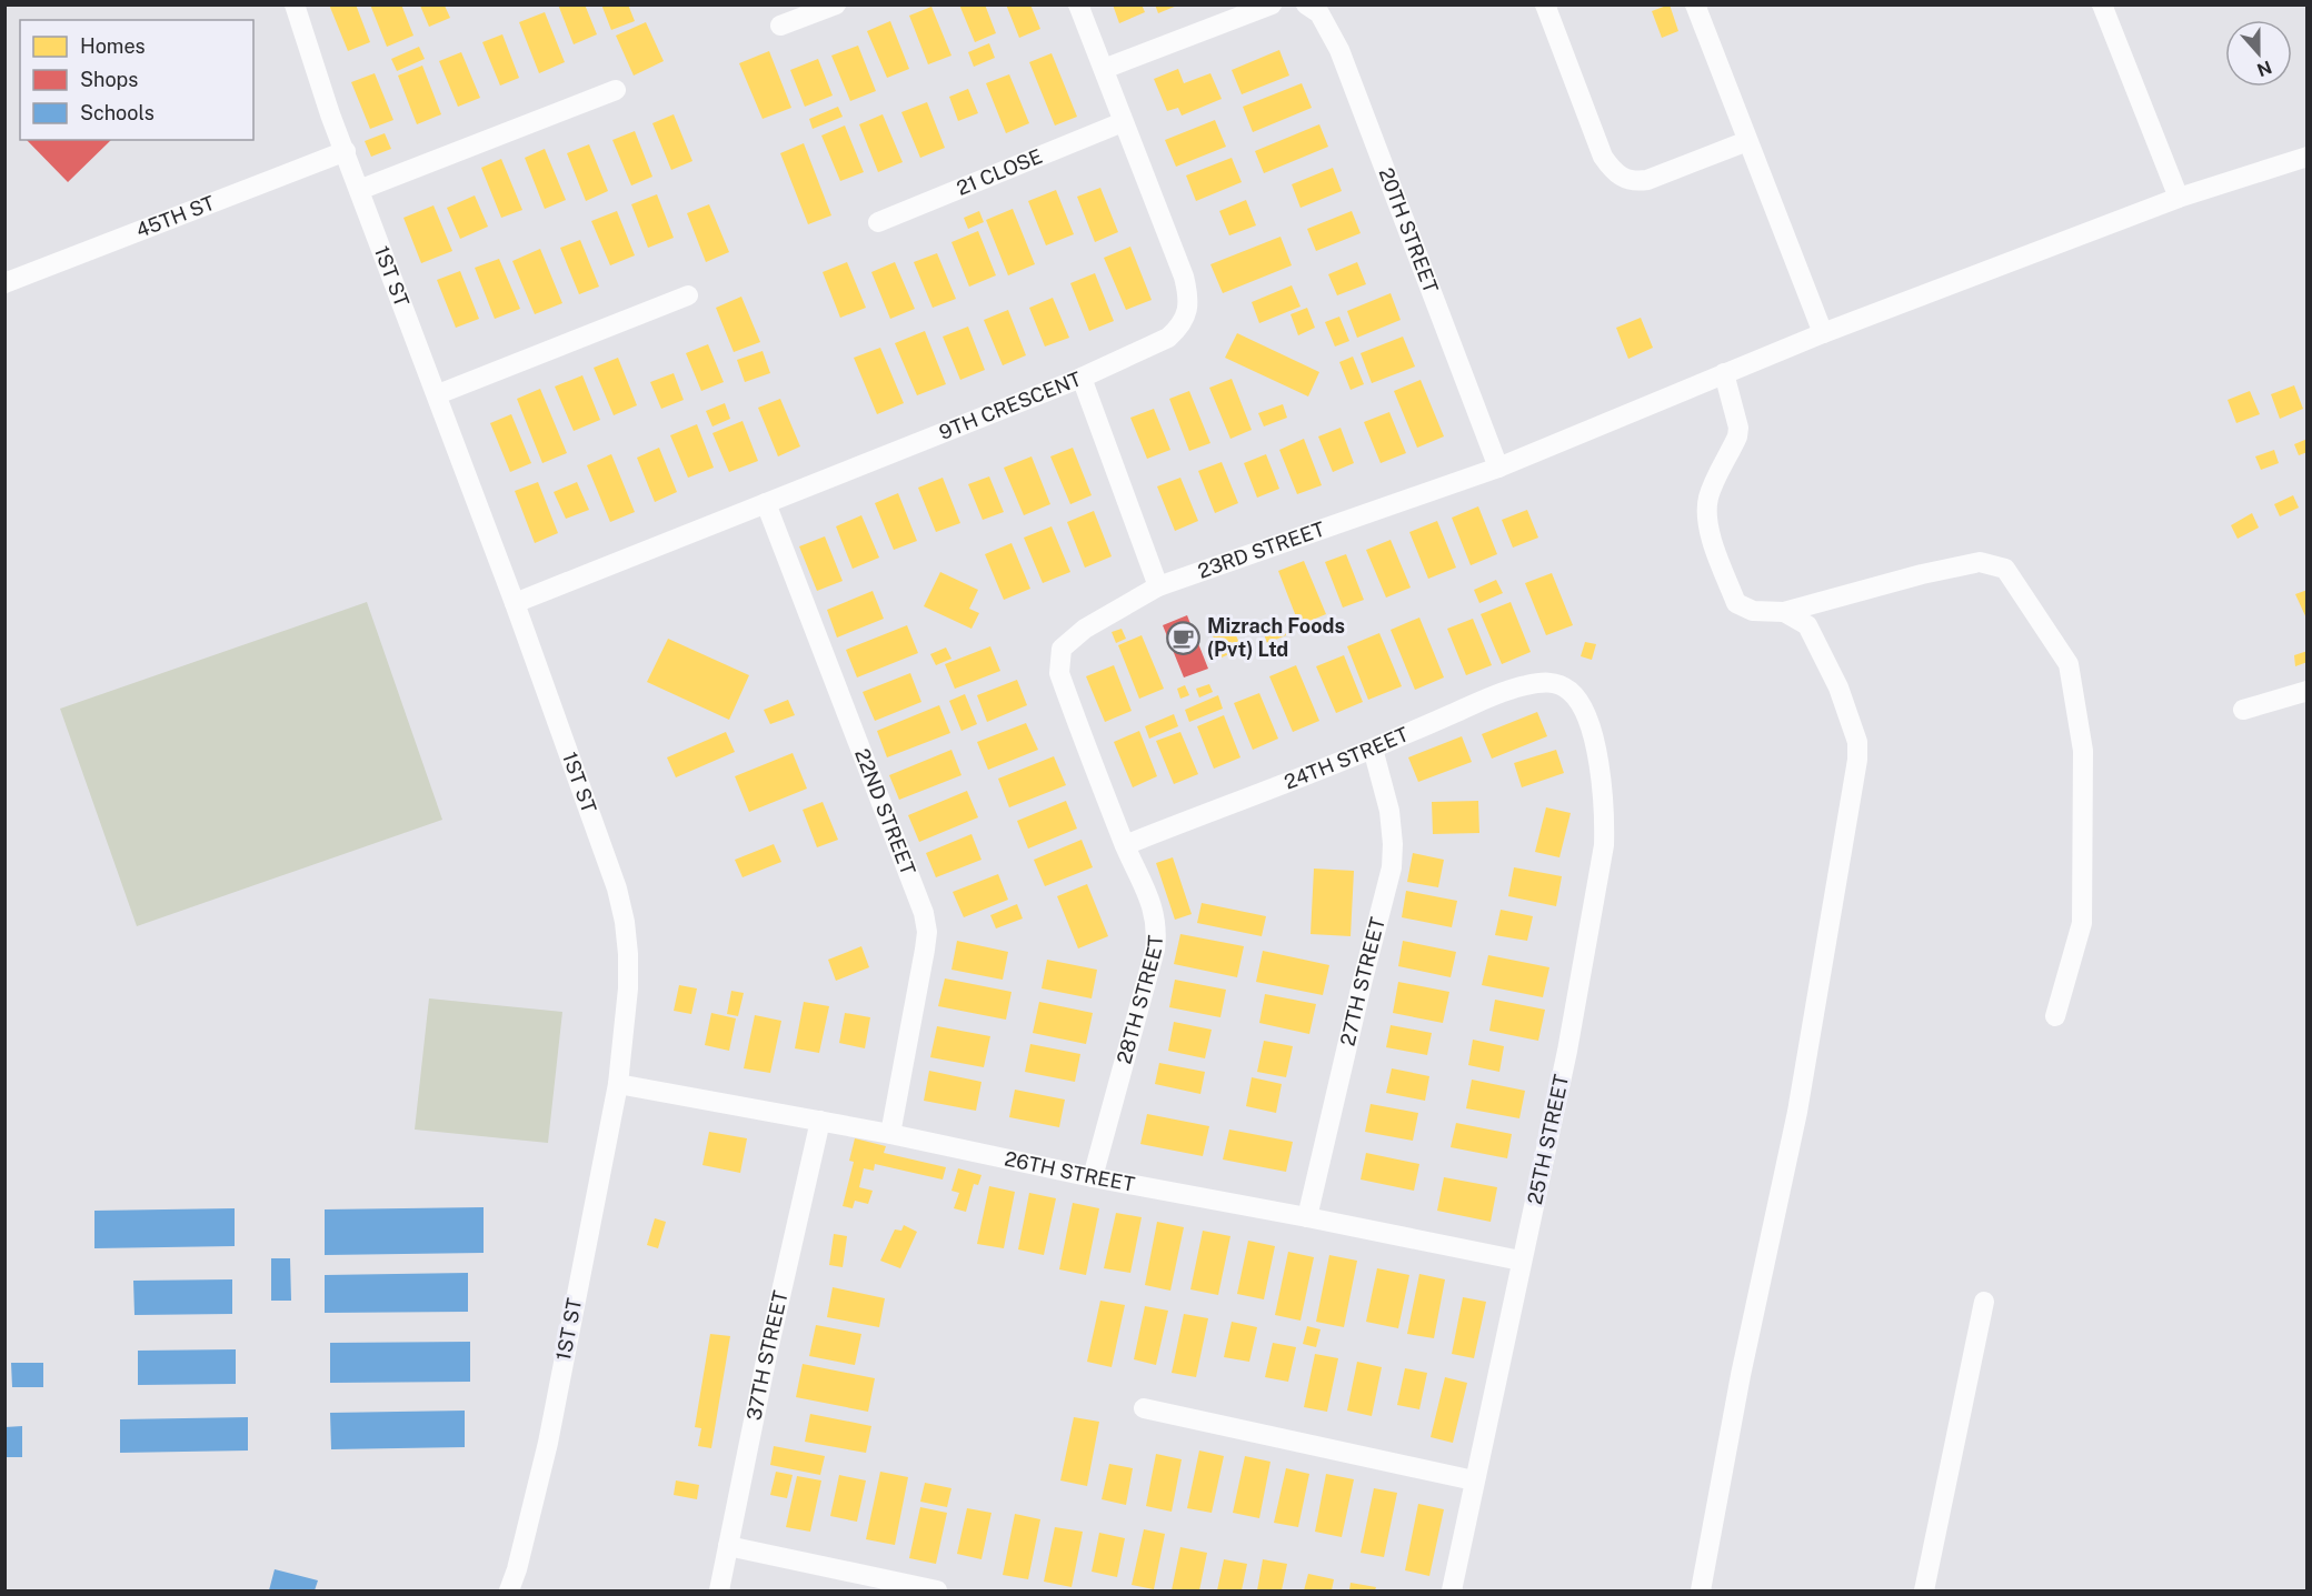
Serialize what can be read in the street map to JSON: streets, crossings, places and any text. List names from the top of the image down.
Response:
{
  "streets": {
    "street": [
      "21 CLOSE",
      "45TH ST",
      "20TH STREET",
      "1ST ST",
      "9TH CRESCENT",
      "23RD STREET",
      "24TH STREET",
      "22ND STREET",
      "27TH STREET",
      "28TH STREET",
      "25TH STREET",
      "26TH STREET",
      "37TH STREET"
    ]
  },
  "crossings": [
    ["21 CLOSE", "9TH CRESCENT"],
    ["45TH ST", "1ST ST"],
    ["20TH STREET", "23RD STREET"],
    ["1ST ST", "9TH CRESCENT"],
    ["1ST ST", "26TH STREET"],
    ["9TH CRESCENT", "22ND STREET"],
    ["23RD STREET", "28TH STREET"],
    ["24TH STREET", "27TH STREET"],
    ["24TH STREET", "28TH STREET"],
    ["24TH STREET", "25TH STREET"],
    ["22ND STREET", "26TH STREET"],
    ["27TH STREET", "26TH STREET"],
    ["28TH STREET", "26TH STREET"],
    ["25TH STREET", "26TH STREET"],
    ["26TH STREET", "37TH STREET"]
  ],
  "places": {
    "cafe": ["Mizrach Foods (Pvt) Ltd"]
  },
  "legend": ["Homes", "Shops", "Schools"],
  "north": "bottom"
}
